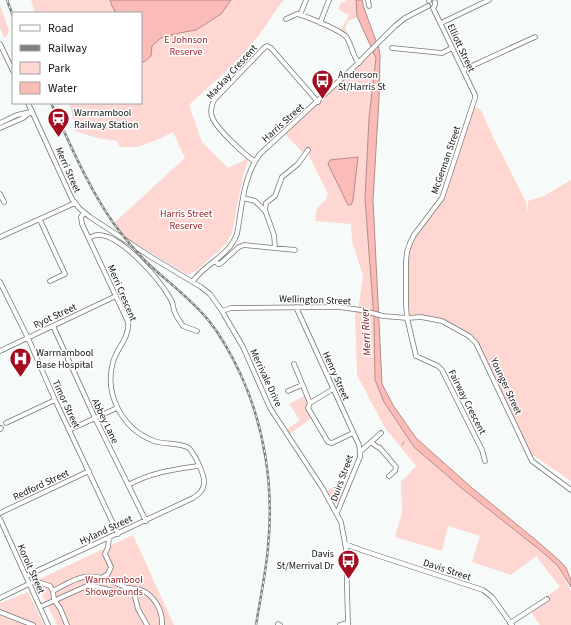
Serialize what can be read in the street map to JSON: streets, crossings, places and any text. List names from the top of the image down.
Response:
{
  "streets": {
    "street": [
      "Elliott Street",
      "Mackay Crescent",
      "Harris Street",
      "McGennan Street",
      "Merri Street",
      "Merri Crescent",
      "Wellington Street",
      "Ryot Street",
      "Henry Street",
      "Merrivale Drive",
      "Younger Street",
      "Fairway Crescent",
      "Timor Street",
      "Abbey Lane",
      "Duirs Street",
      "Redford Street",
      "Hyland Street",
      "Koroit Street",
      "Davis Street"
    ]
  },
  "crossings": [
    ["Elliott Street", "Harris Street"],
    ["Elliott Street", "McGennan Street"],
    ["Mackay Crescent", "Harris Street"],
    ["Harris Street", "Merrivale Drive"],
    ["McGennan Street", "Wellington Street"],
    ["McGennan Street", "Younger Street"],
    ["McGennan Street", "Fairway Crescent"],
    ["Merri Street", "Merri Crescent"],
    ["Merri Street", "Merrivale Drive"],
    ["Merri Crescent", "Ryot Street"],
    ["Merri Crescent", "Hyland Street"],
    ["Wellington Street", "Henry Street"],
    ["Wellington Street", "Merrivale Drive"],
    ["Wellington Street", "Younger Street"],
    ["Wellington Street", "Fairway Crescent"],
    ["Ryot Street", "Timor Street"],
    ["Ryot Street", "Abbey Lane"],
    ["Henry Street", "Duirs Street"],
    ["Merrivale Drive", "Duirs Street"],
    ["Merrivale Drive", "Davis Street"],
    ["Younger Street", "Fairway Crescent"],
    ["Timor Street", "Redford Street"],
    ["Timor Street", "Hyland Street"],
    ["Abbey Lane", "Hyland Street"],
    ["Hyland Street", "Koroit Street"]
  ],
  "water": ["Merri River"],
  "parks": ["E Johnson Reserve", "Harris Street Reserve", "Warrnambool Showgrounds"],
  "places": {
    "bus stop": ["Anderson St/Harris St", "Davis St/Merrival Dr"],
    "station": ["Warrnambool Railway Station"],
    "hospital": ["Warrnambool Base Hospital"]
  },
  "legend": [
    "Road",
    "Railway",
    "Park",
    "Water"
  ]
}
